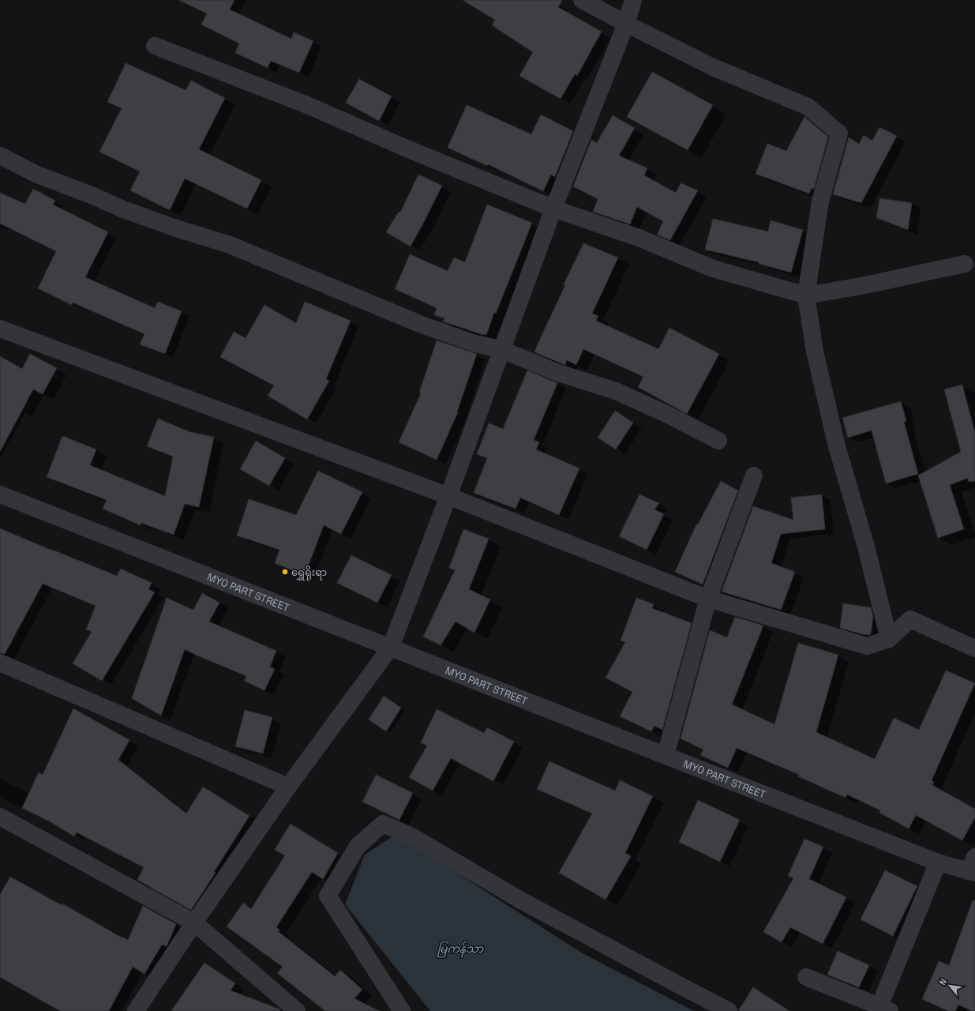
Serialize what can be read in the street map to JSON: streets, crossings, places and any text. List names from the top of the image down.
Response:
{
  "streets": {
    "street": ["MYO PART STREET"]
  },
  "water": ["မြကန်သာ"],
  "places": ["ရွှေရိုးရာ"],
  "north": "top left"
}
